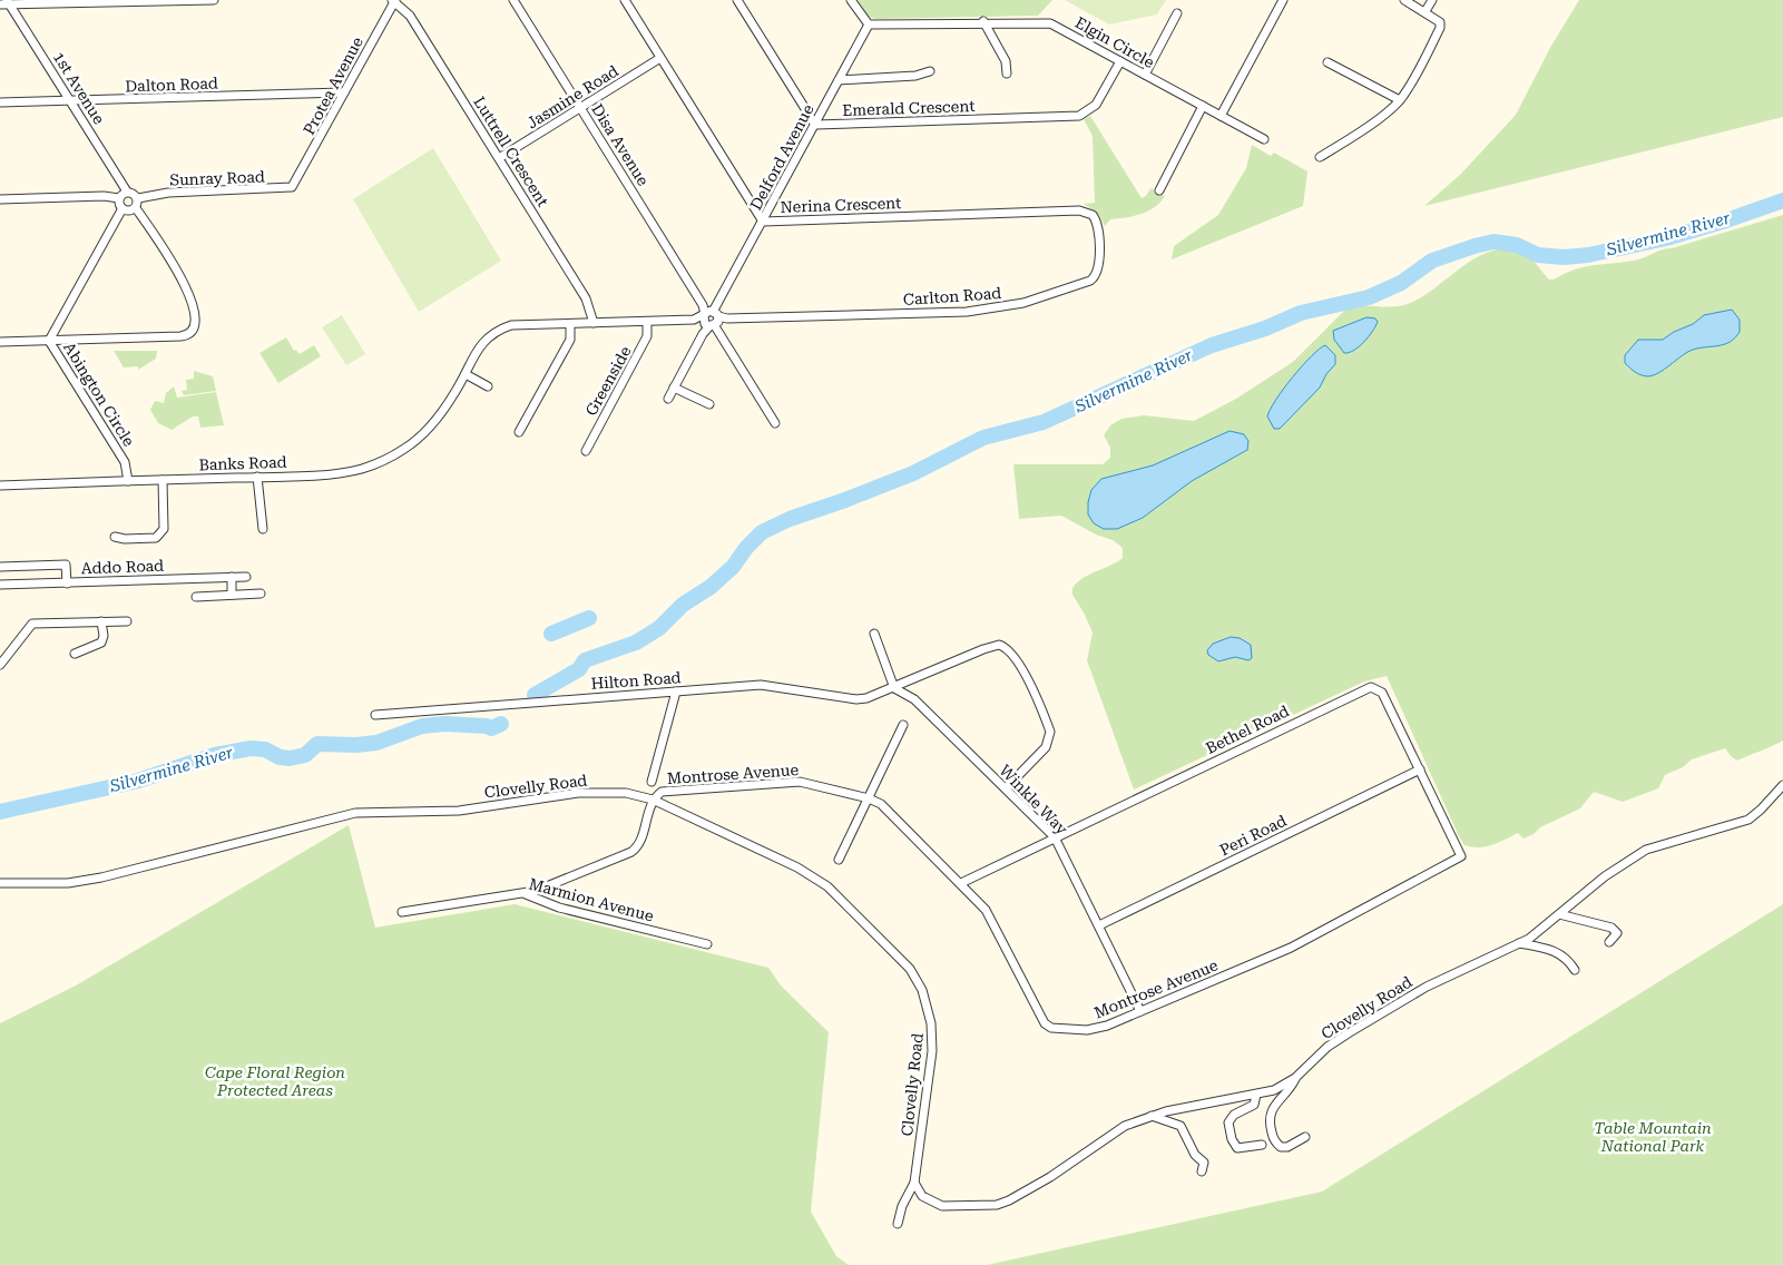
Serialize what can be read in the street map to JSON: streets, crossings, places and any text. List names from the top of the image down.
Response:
{
  "streets": {
    "street": [
      "Elgin Circle",
      "Dalton Road",
      "Protea Avenue",
      "1st Avenue",
      "Jasmine Road",
      "Emerald Crescent",
      "Disa Avenue",
      "Luttrell Crescent",
      "Delford Avenue",
      "Sunray Road",
      "Nerina Crescent",
      "Carlton Road",
      "Greenside",
      "Abington Circle",
      "Banks Road",
      "Addo Road",
      "Hilton Road",
      "Bethel Road",
      "Montrose Avenue",
      "Clovelly Road",
      "Winkle Way",
      "Peri Road",
      "Marmion Avenue"
    ]
  },
  "crossings": [
    ["Elgin Circle", "Emerald Crescent"],
    ["Elgin Circle", "Delford Avenue"],
    ["Dalton Road", "Protea Avenue"],
    ["Dalton Road", "1st Avenue"],
    ["Protea Avenue", "Luttrell Crescent"],
    ["Protea Avenue", "Sunray Road"],
    ["1st Avenue", "Sunray Road"],
    ["1st Avenue", "Abington Circle"],
    ["Jasmine Road", "Disa Avenue"],
    ["Jasmine Road", "Luttrell Crescent"],
    ["Jasmine Road", "Nerina Crescent"],
    ["Emerald Crescent", "Delford Avenue"],
    ["Disa Avenue", "Delford Avenue"],
    ["Disa Avenue", "Carlton Road"],
    ["Luttrell Crescent", "Carlton Road"],
    ["Delford Avenue", "Nerina Crescent"],
    ["Delford Avenue", "Carlton Road"],
    ["Sunray Road", "Abington Circle"],
    ["Nerina Crescent", "Carlton Road"],
    ["Carlton Road", "Greenside"],
    ["Carlton Road", "Banks Road"],
    ["Abington Circle", "Banks Road"],
    ["Hilton Road", "Winkle Way"],
    ["Bethel Road", "Montrose Avenue"],
    ["Bethel Road", "Winkle Way"],
    ["Bethel Road", "Peri Road"],
    ["Montrose Avenue", "Clovelly Road"],
    ["Montrose Avenue", "Winkle Way"],
    ["Winkle Way", "Peri Road"]
  ],
  "water": ["Silvermine River"],
  "parks": ["Cape Floral Region Protected Areas", "Table Mountain National Park"]
}
